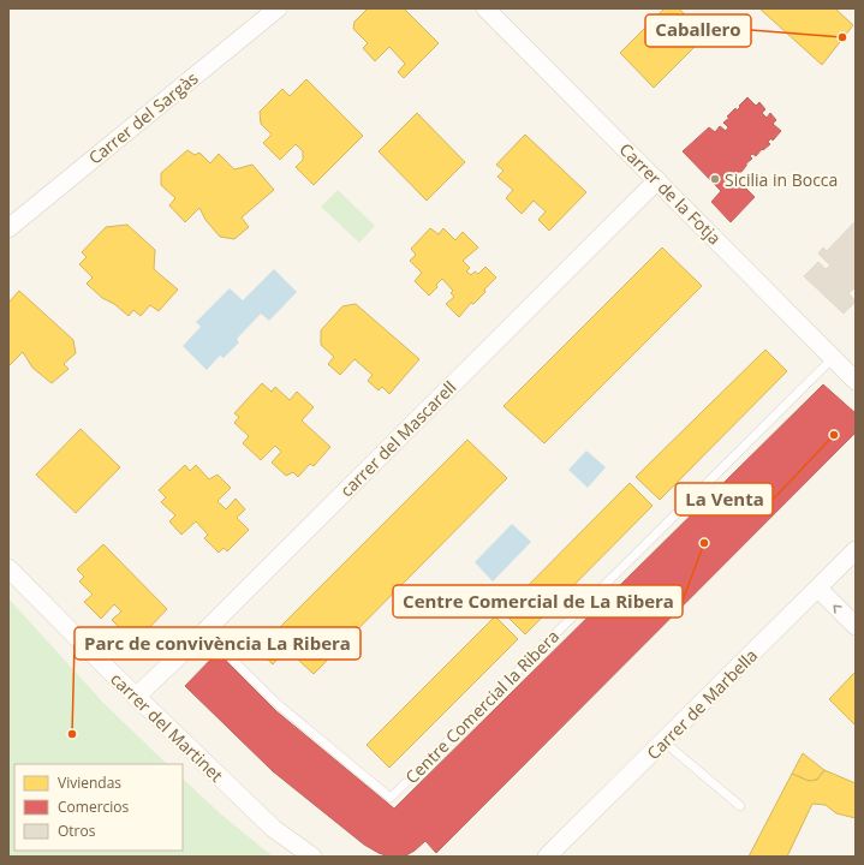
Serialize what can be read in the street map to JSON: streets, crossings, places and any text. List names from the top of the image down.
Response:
{
  "streets": {
    "street": [
      "Carrer del Sargàs",
      "Carrer de la Fotja",
      "carrer del Mascarell",
      "Carrer de Marbella",
      "carrer del Martinet"
    ],
    "lane": ["Centre Comercial la Ribera"]
  },
  "crossings": [
    ["Carrer de la Fotja", "carrer del Mascarell"],
    ["Carrer de la Fotja", "Centre Comercial la Ribera"],
    ["carrer del Mascarell", "Centre Comercial la Ribera"],
    ["carrer del Mascarell", "carrer del Martinet"]
  ],
  "places": [
    "Caballero",
    "Sicilia in Bocca",
    "La Venta",
    "Centre Comercial de La Ribera",
    "Parc de convivència La Ribera"
  ],
  "legend": ["Viviendas", "Comercios", "Otros"]
}
